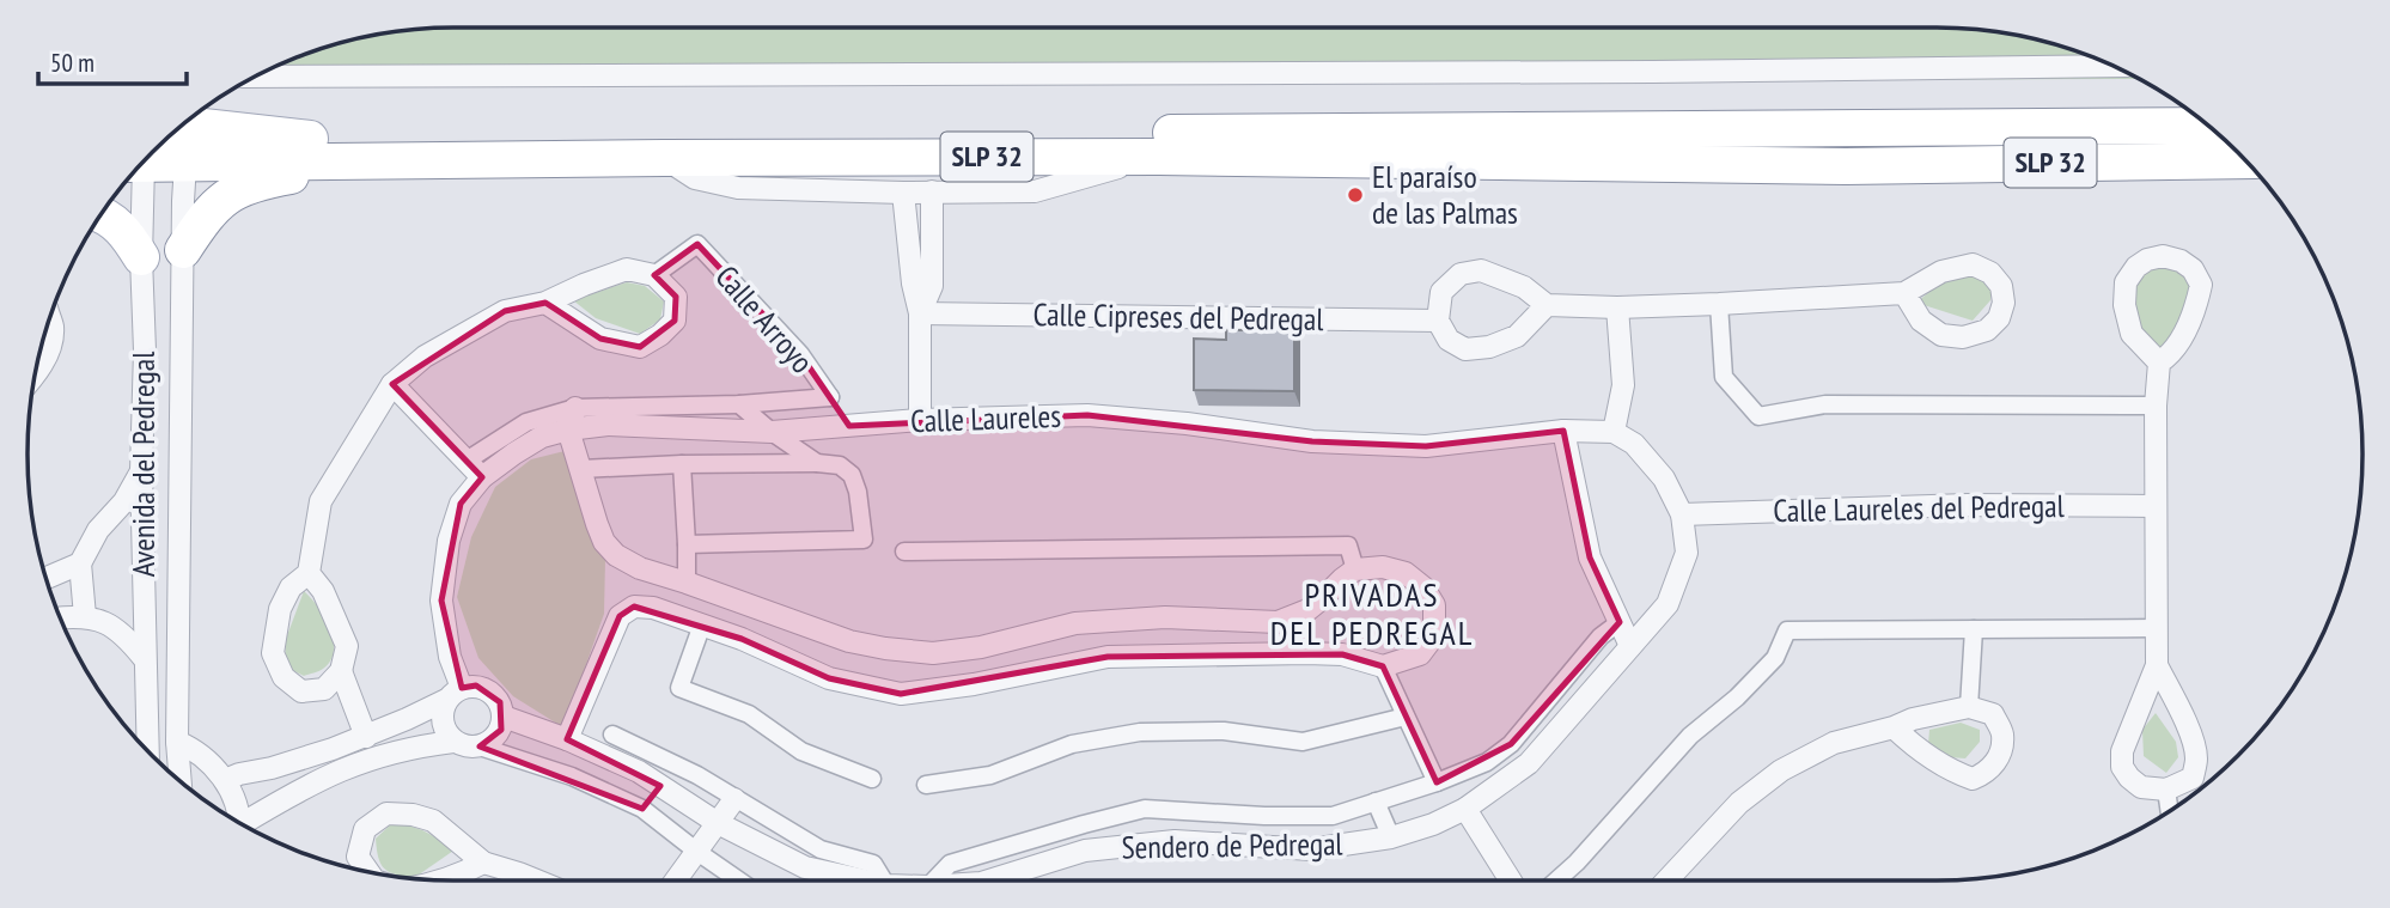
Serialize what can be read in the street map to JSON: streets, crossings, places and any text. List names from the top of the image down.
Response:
{
  "streets": {
    "main road": ["SLP 32"],
    "street": [
      "Calle Cipreses del Pedregal",
      "Calle Arroyo",
      "Calle Laureles",
      "Avenida del Pedregal",
      "Calle Laureles del Pedregal",
      "Sendero de Pedregal"
    ]
  },
  "crossings": [
    ["SLP 32", "Avenida del Pedregal"],
    ["Calle Laureles", "Sendero de Pedregal"],
    ["Calle Laureles del Pedregal", "Sendero de Pedregal"]
  ],
  "districts": ["PRIVADAS DEL PEDREGAL"],
  "places": ["El paraíso de las Palmas"],
  "scale_bar": "50 m"
}
